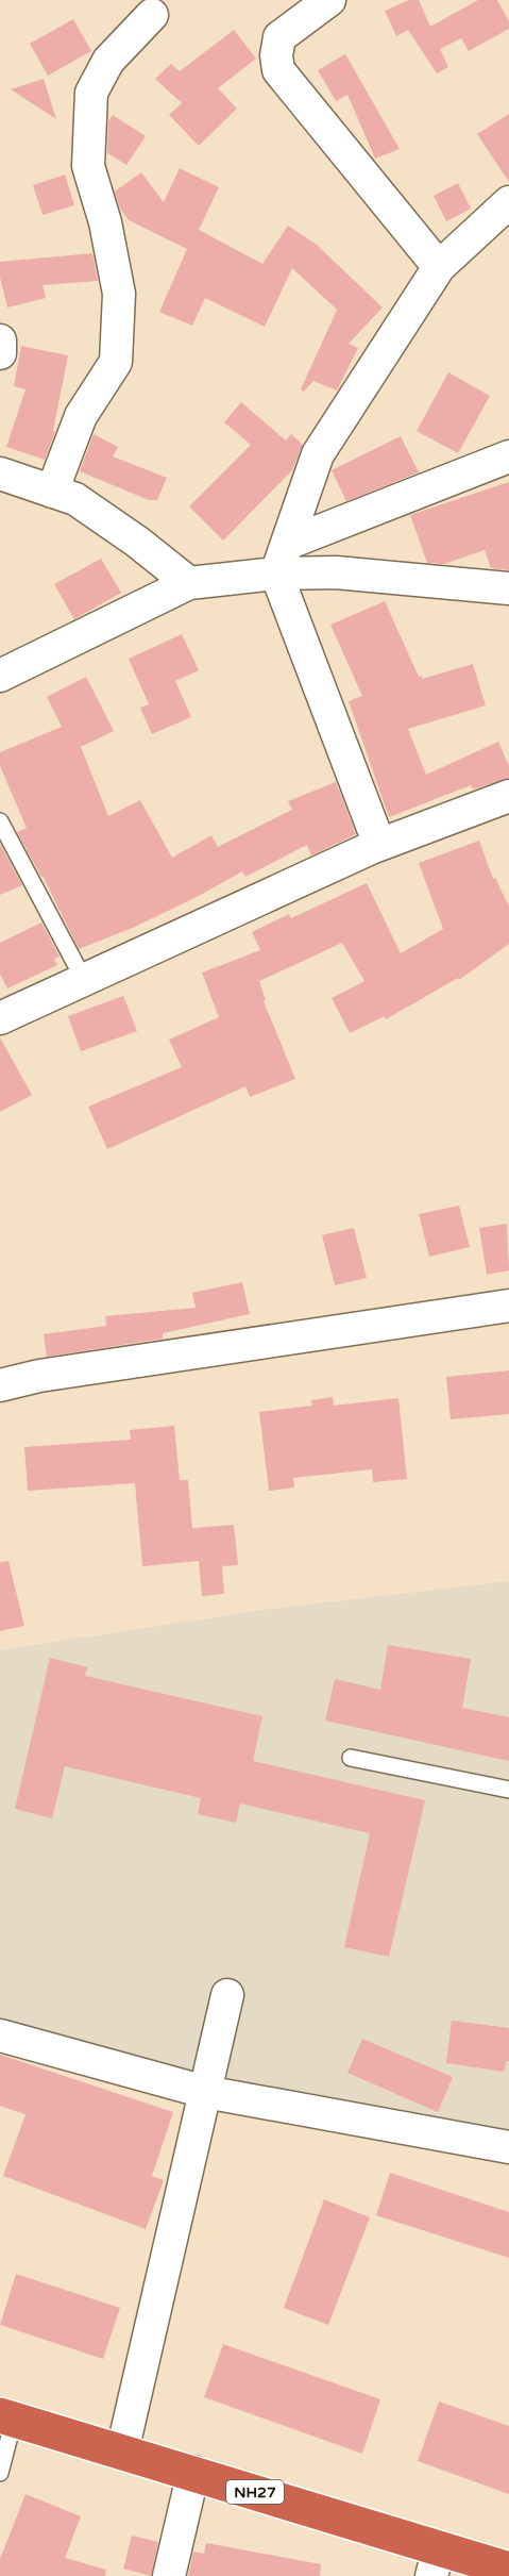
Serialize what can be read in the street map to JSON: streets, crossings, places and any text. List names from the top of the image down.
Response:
{
  "streets": {
    "highway": ["NH27"]
  }
}
